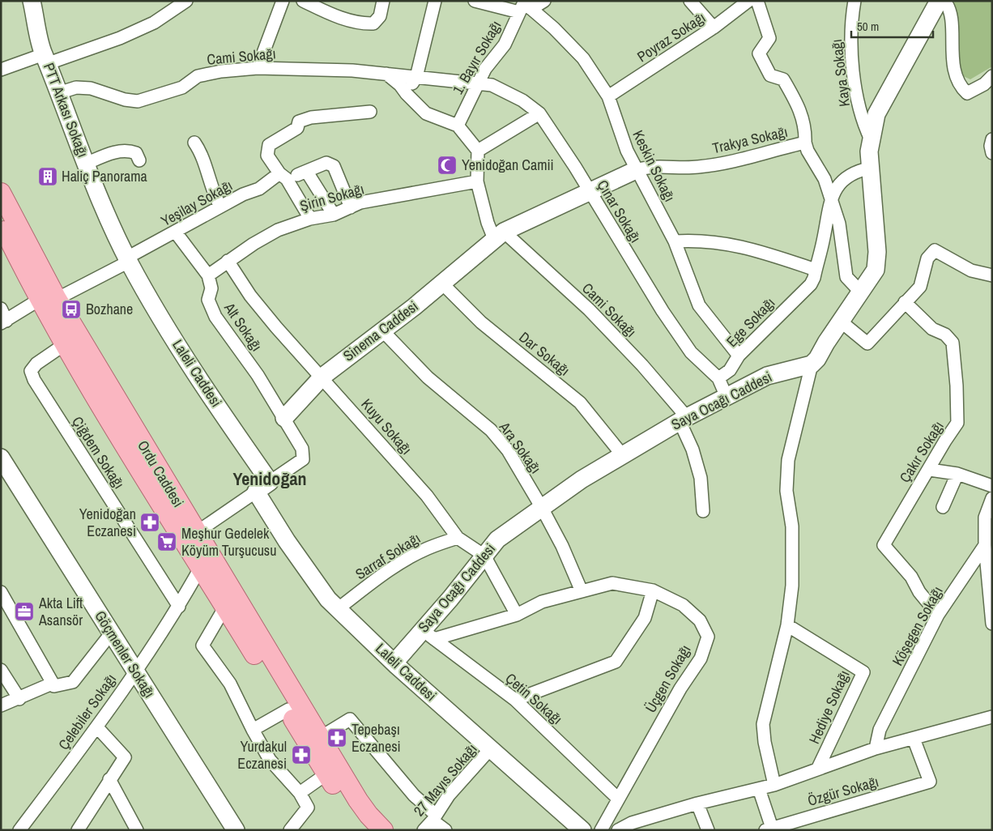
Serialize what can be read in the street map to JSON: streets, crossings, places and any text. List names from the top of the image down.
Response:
{
  "streets": {
    "main road": ["Ordu Caddesi"],
    "street": [
      "Poyraz Sokağı",
      "Cami Sokağı",
      "1. Bayır Sokağı",
      "Kaya Sokağı",
      "PTT Arkası Sokağı",
      "Trakya Sokağı",
      "Keskin Sokağı",
      "Şirin Sokağı",
      "Yeşilay Sokağı",
      "Çınar Sokağı",
      "Ege Sokağı",
      "Alt Sokağı",
      "Sinema Caddesi",
      "Dar Sokağı",
      "Laleli Caddesi",
      "Saya Ocağı Caddesi",
      "Kuyu Sokağı",
      "Ara Sokağı",
      "Çakır Sokağı",
      "Çiğdem Sokağı",
      "Sarraf Sokağı",
      "Köşegen Sokağı",
      "Göçmenler Sokağı",
      "Üçgen Sokağı",
      "Çetin Sokağı",
      "Hediye Sokağı",
      "Çelebiler Sokağı",
      "27 Mayıs Sokağı",
      "Özgür Sokağı"
    ]
  },
  "crossings": [
    ["Poyraz Sokağı", "Keskin Sokağı"],
    ["Cami Sokağı", "1. Bayır Sokağı"],
    ["Cami Sokağı", "PTT Arkası Sokağı"],
    ["Cami Sokağı", "Şirin Sokağı"],
    ["Cami Sokağı", "Çınar Sokağı"],
    ["Cami Sokağı", "Sinema Caddesi"],
    ["Cami Sokağı", "Saya Ocağı Caddesi"],
    ["1. Bayır Sokağı", "Keskin Sokağı"],
    ["1. Bayır Sokağı", "Çınar Sokağı"],
    ["PTT Arkası Sokağı", "Yeşilay Sokağı"],
    ["PTT Arkası Sokağı", "Laleli Caddesi"],
    ["Trakya Sokağı", "Keskin Sokağı"],
    ["Trakya Sokağı", "Ege Sokağı"],
    ["Trakya Sokağı", "Sinema Caddesi"],
    ["Keskin Sokağı", "Ege Sokağı"],
    ["Keskin Sokağı", "Sinema Caddesi"],
    ["Şirin Sokağı", "Yeşilay Sokağı"],
    ["Şirin Sokağı", "Alt Sokağı"],
    ["Şirin Sokağı", "Kuyu Sokağı"],
    ["Yeşilay Sokağı", "Laleli Caddesi"],
    ["Yeşilay Sokağı", "Ordu Caddesi"],
    ["Çınar Sokağı", "Ege Sokağı"],
    ["Çınar Sokağı", "Sinema Caddesi"],
    ["Alt Sokağı", "Sinema Caddesi"],
    ["Sinema Caddesi", "Dar Sokağı"],
    ["Sinema Caddesi", "Kuyu Sokağı"],
    ["Sinema Caddesi", "Ara Sokağı"],
    ["Dar Sokağı", "Saya Ocağı Caddesi"],
    ["Laleli Caddesi", "Saya Ocağı Caddesi"],
    ["Laleli Caddesi", "Sarraf Sokağı"],
    ["Laleli Caddesi", "27 Mayıs Sokağı"],
    ["Saya Ocağı Caddesi", "Kuyu Sokağı"],
    ["Saya Ocağı Caddesi", "Ara Sokağı"],
    ["Saya Ocağı Caddesi", "Üçgen Sokağı"],
    ["Saya Ocağı Caddesi", "Çetin Sokağı"],
    ["Kuyu Sokağı", "Sarraf Sokağı"],
    ["Kuyu Sokağı", "Üçgen Sokağı"],
    ["Ara Sokağı", "Üçgen Sokağı"],
    ["Çakır Sokağı", "Köşegen Sokağı"],
    ["Çiğdem Sokağı", "Ordu Caddesi"],
    ["Çiğdem Sokağı", "Çelebiler Sokağı"],
    ["Ordu Caddesi", "Çelebiler Sokağı"],
    ["Göçmenler Sokağı", "Çelebiler Sokağı"],
    ["Üçgen Sokağı", "Çetin Sokağı"]
  ],
  "districts": ["Yenidoğan"],
  "places": {
    "mosque": ["Yenidoğan Camii"],
    "building": ["Haliç Panorama"],
    "bus stop": ["Bozhane"],
    "pharmacy": ["Yenidoğan Eczanesi", "Tepebaşı Eczanesi", "Yurdakul Eczanesi"],
    "supermarket": ["Meşhur Gedelek Köyüm Turşucusu"],
    "office": ["Akta Lift Asansör"]
  },
  "scale_bar": "50 m"
}
